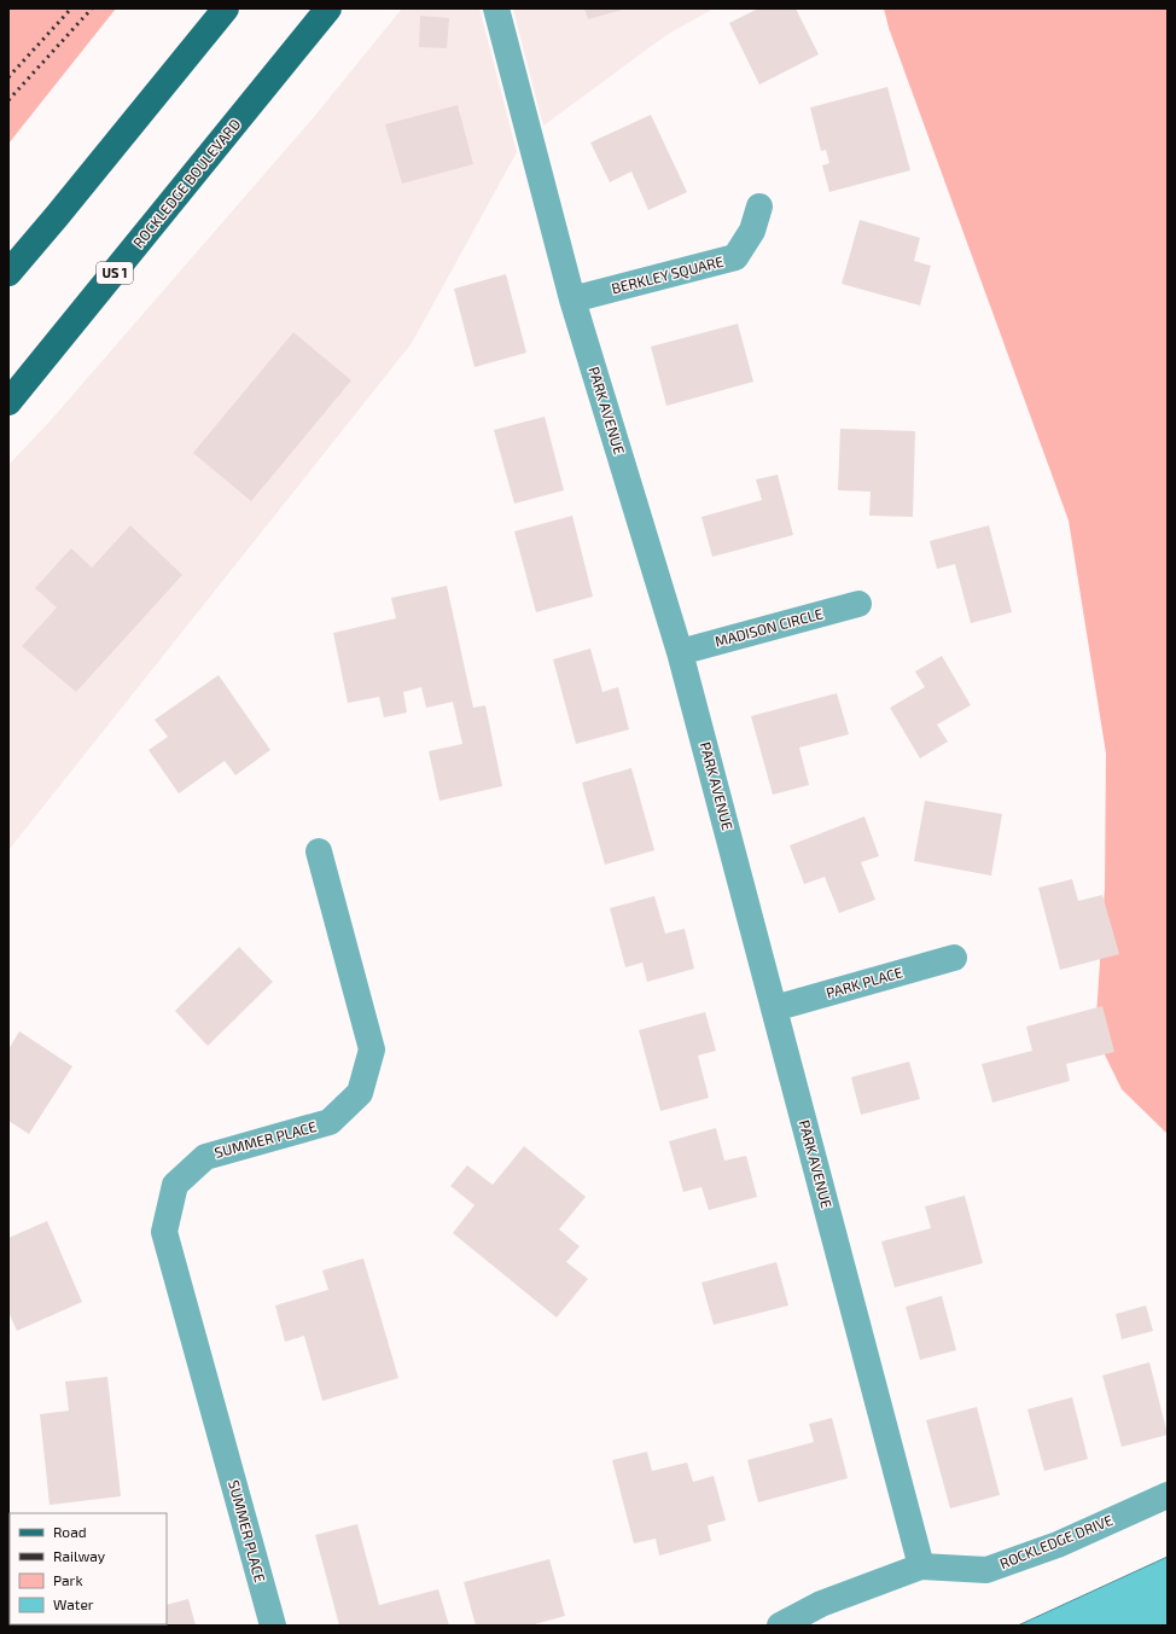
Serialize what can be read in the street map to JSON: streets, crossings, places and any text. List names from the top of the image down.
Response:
{
  "streets": {
    "main road": ["ROCKLEDGE BOULEVARD", "US 1"],
    "street": [
      "BERKLEY SQUARE",
      "PARK AVENUE",
      "MADISON CIRCLE",
      "PARK PLACE",
      "SUMMER PLACE",
      "ROCKLEDGE DRIVE"
    ]
  },
  "crossings": [
    ["BERKLEY SQUARE", "PARK AVENUE"],
    ["PARK AVENUE", "MADISON CIRCLE"],
    ["PARK AVENUE", "PARK PLACE"],
    ["PARK AVENUE", "ROCKLEDGE DRIVE"]
  ],
  "legend": [
    "Road",
    "Railway",
    "Park",
    "Water"
  ]
}
